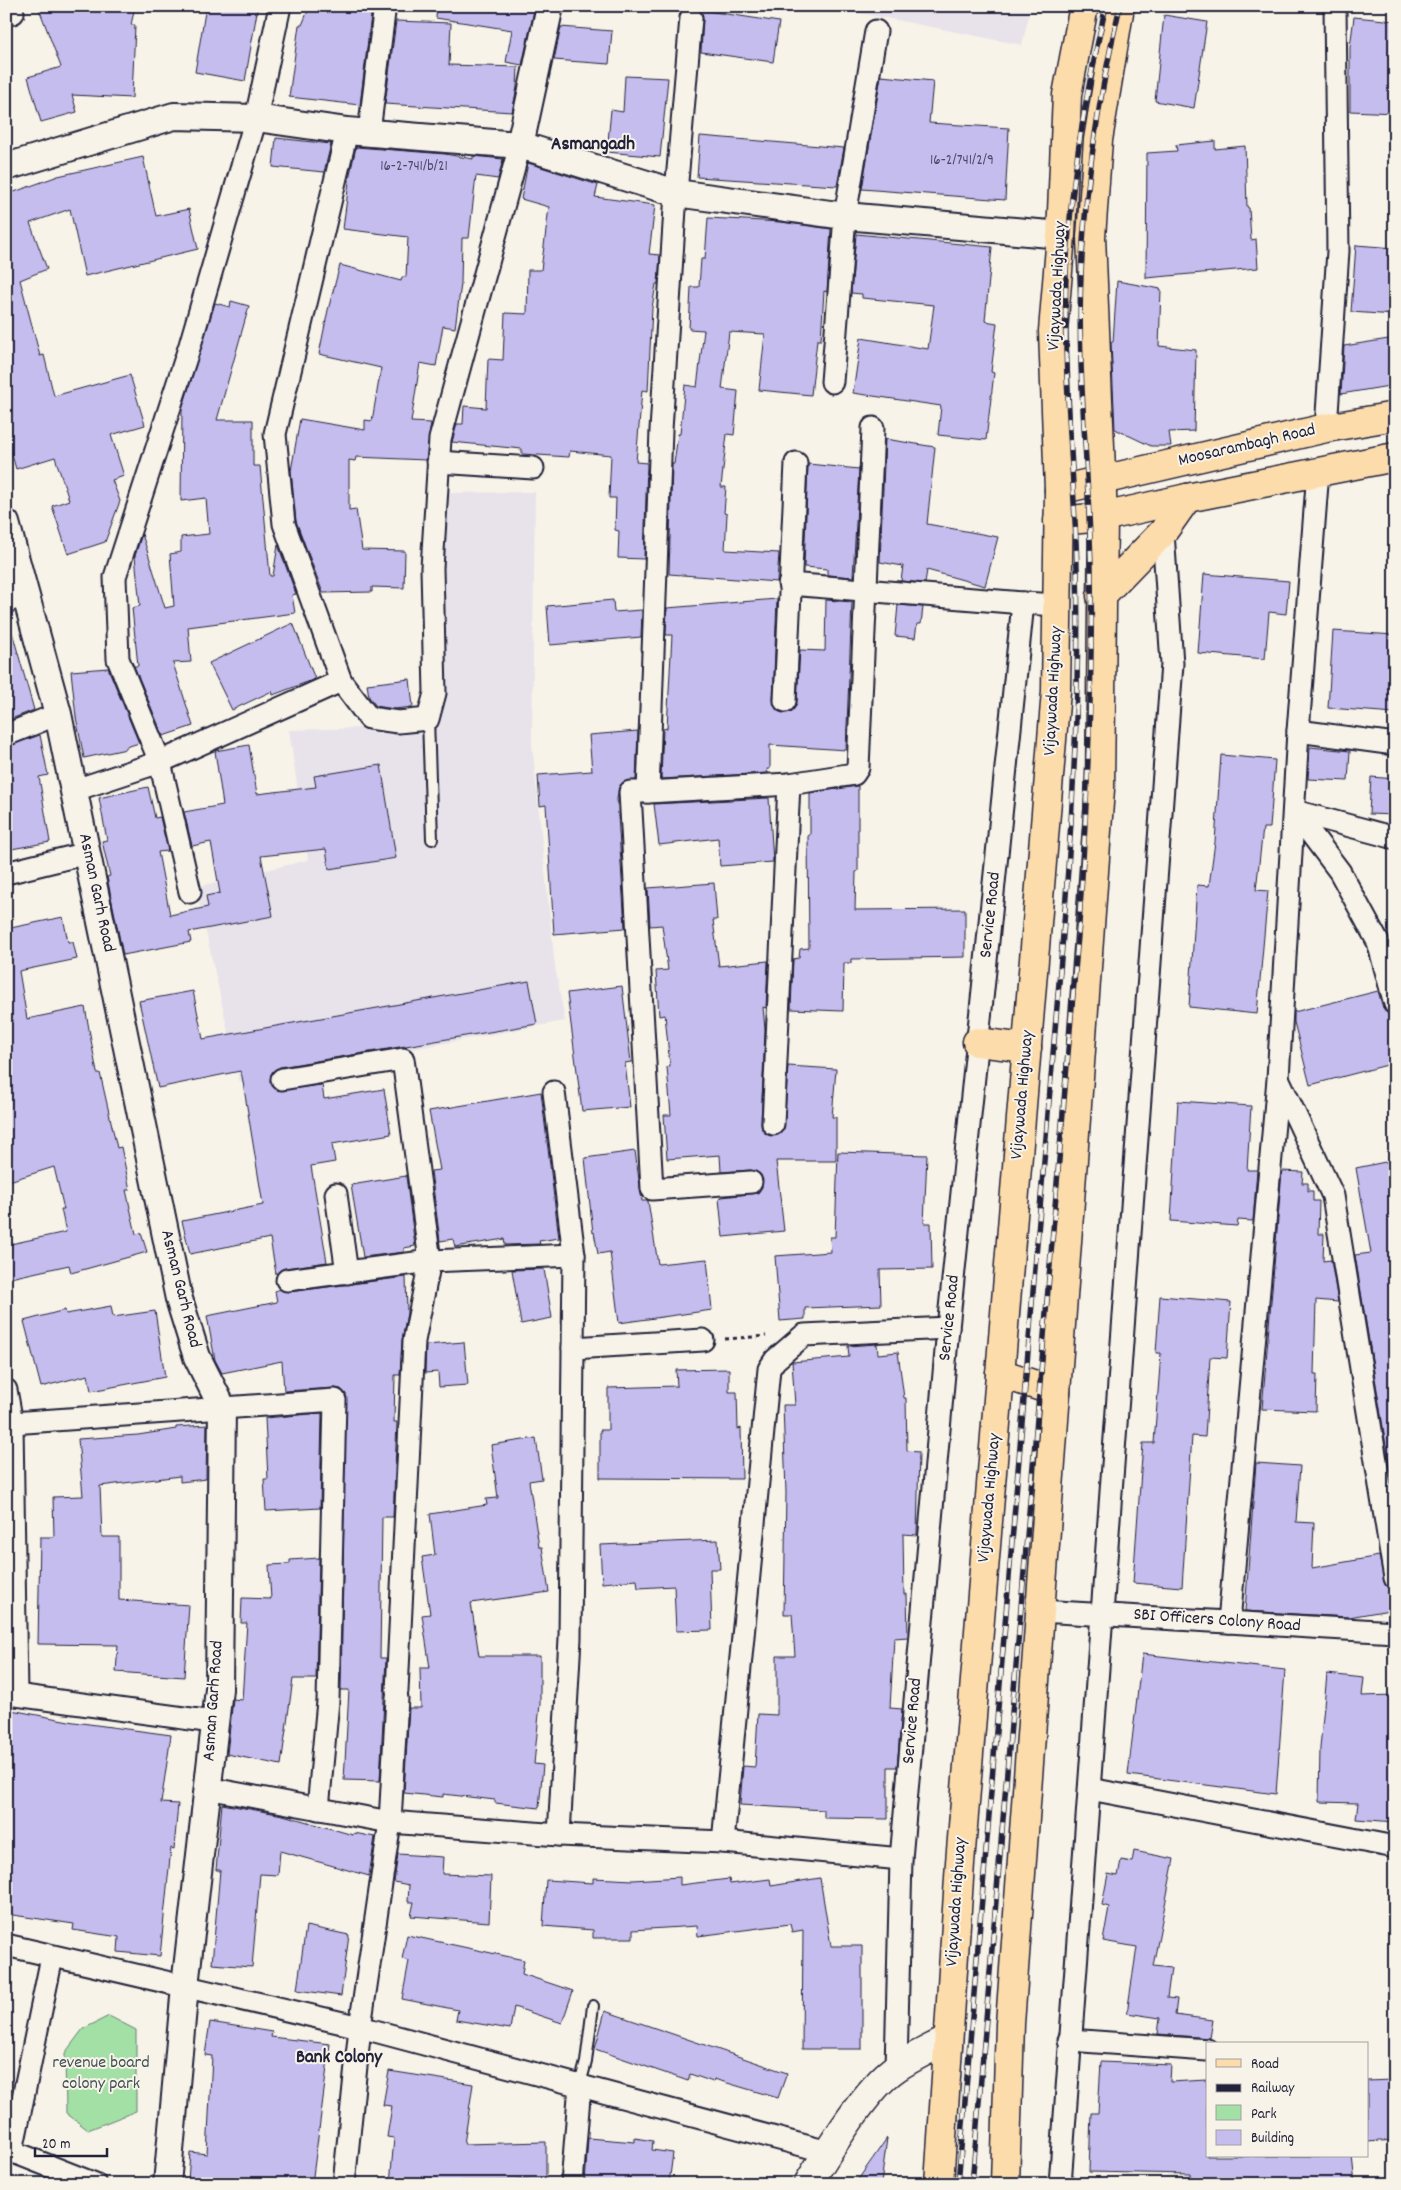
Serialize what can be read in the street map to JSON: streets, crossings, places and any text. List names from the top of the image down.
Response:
{
  "streets": {
    "main road": ["Vijaywada Highway", "Moosarambagh Road"],
    "street": ["Asman Garh Road", "Service Road", "SBI Officers Colony Road"]
  },
  "crossings": [
    ["Vijaywada Highway", "Moosarambagh Road"],
    ["Vijaywada Highway", "SBI Officers Colony Road"]
  ],
  "districts": ["Asmangadh", "Bank Colony"],
  "parks": ["revenue board colony park"],
  "house_numbers": ["16-2/741/2/9", "16-2-741/b/21"],
  "legend": [
    "Road",
    "Railway",
    "Park",
    "Building"
  ],
  "scale_bar": "20 m"
}
